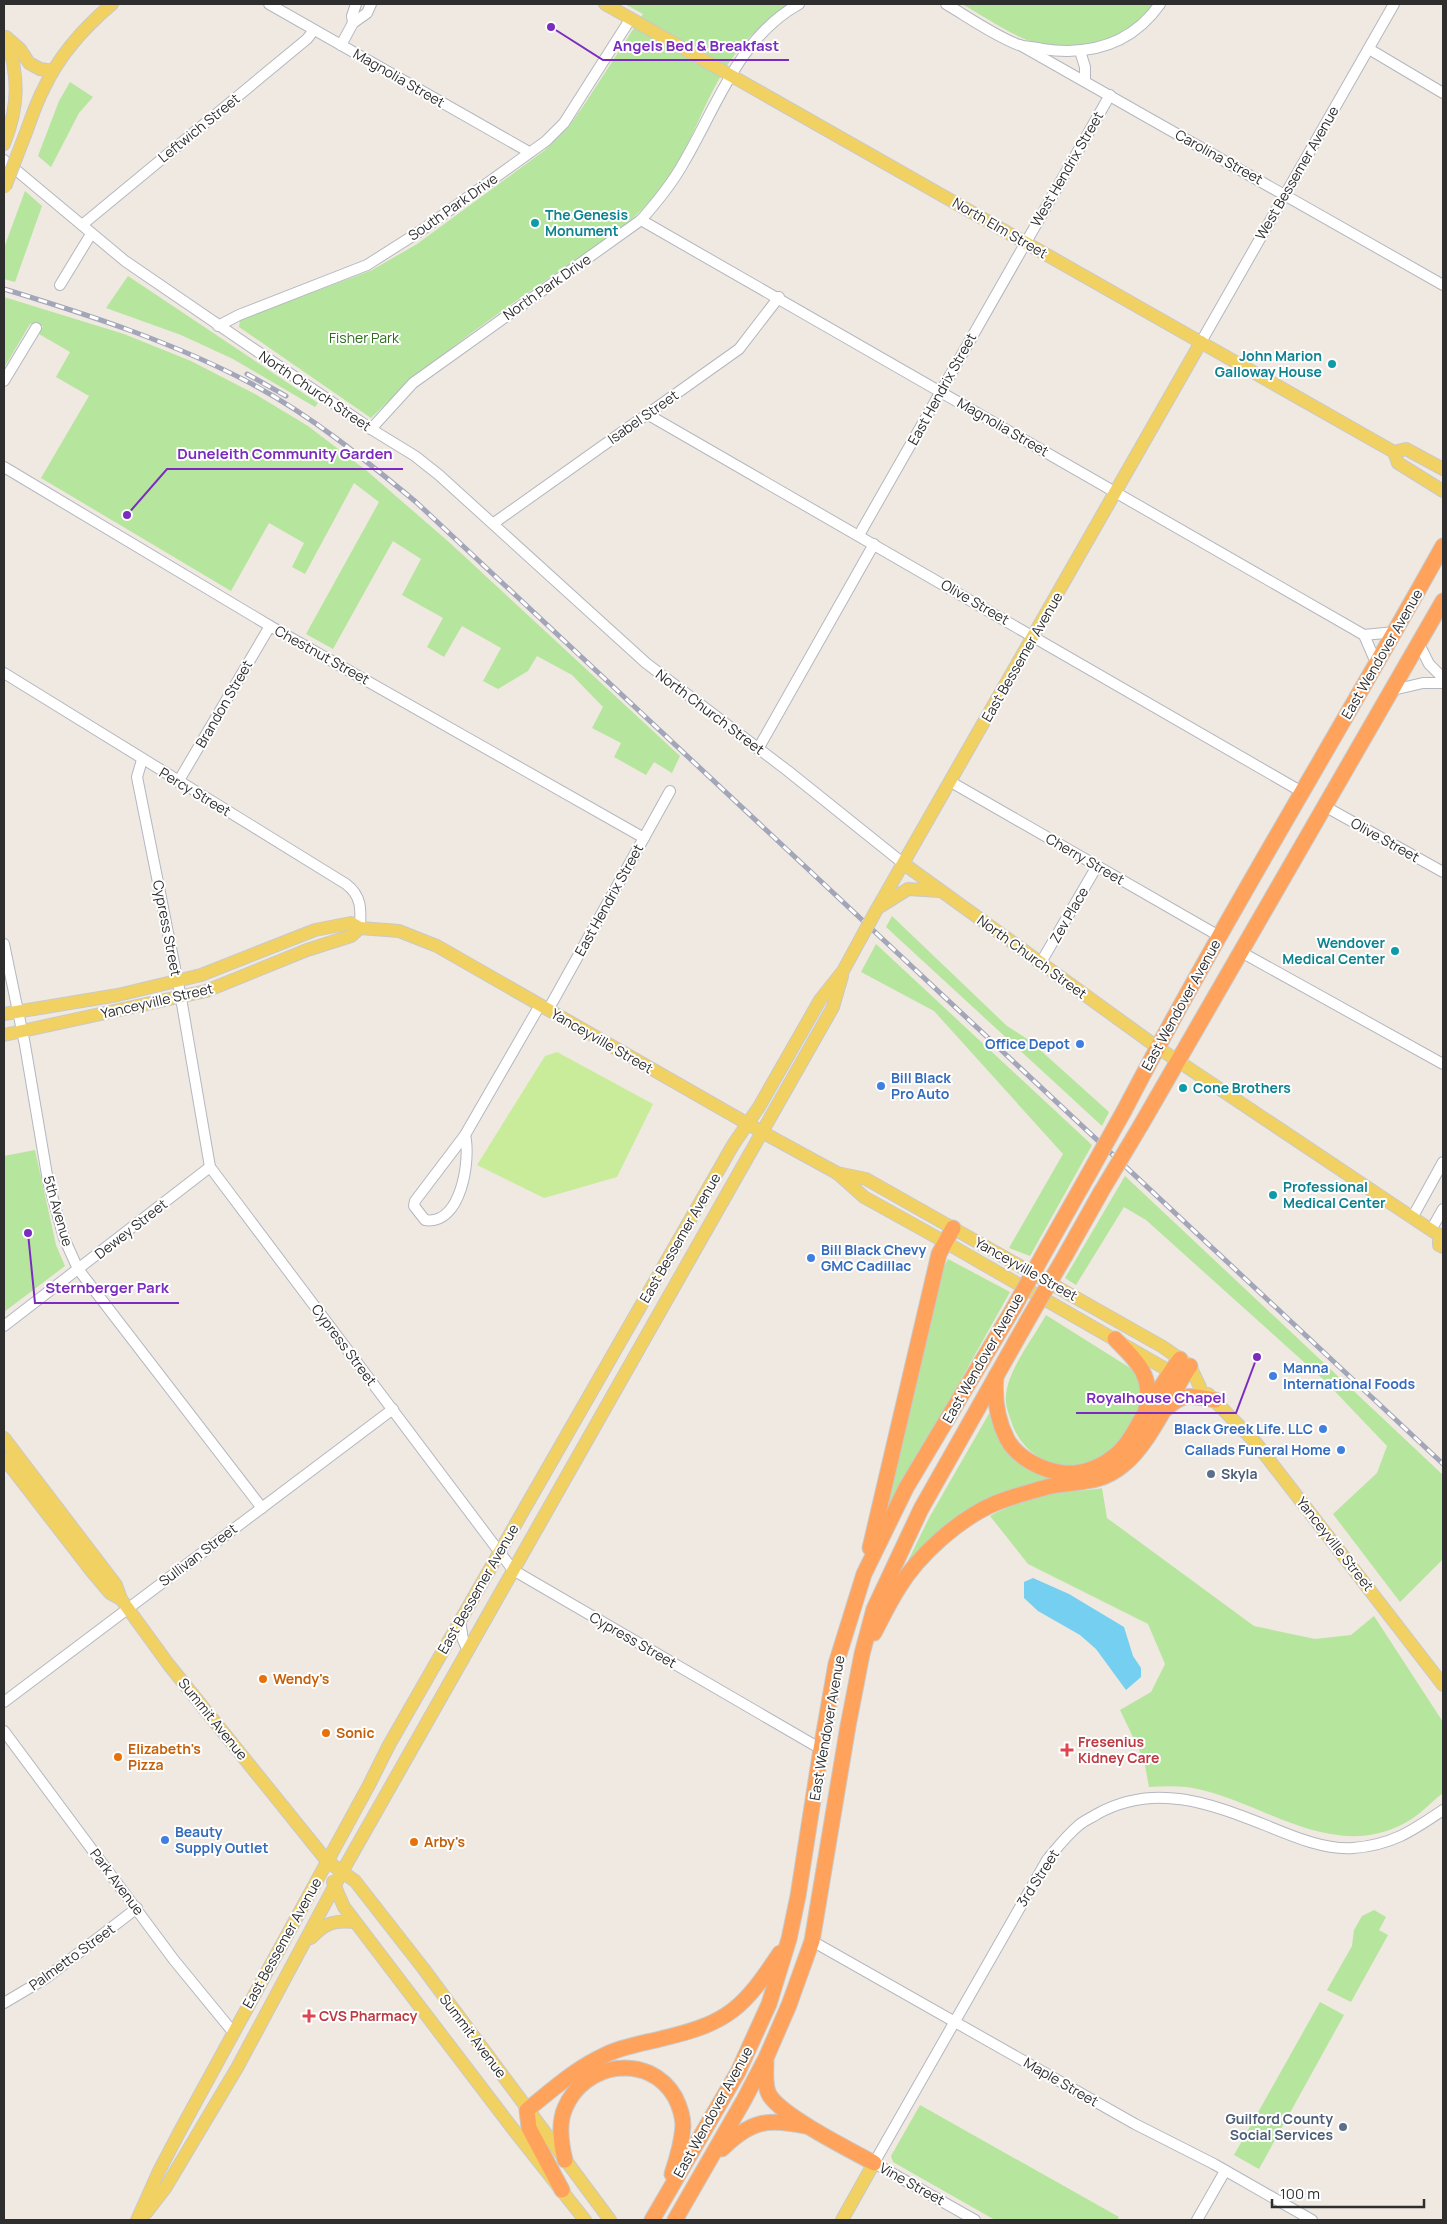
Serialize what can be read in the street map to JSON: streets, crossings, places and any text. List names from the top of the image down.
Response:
{
  "streets": {
    "highway": ["East Wendover Avenue"],
    "main road": [
      "North Elm Street",
      "North Church Street",
      "East Bessemer Avenue",
      "Yanceyville Street",
      "Summit Avenue",
      "3rd Street"
    ],
    "street": [
      "Magnolia Street",
      "Leftwich Street",
      "Carolina Street",
      "West Hendrix Street",
      "West Bessemer Avenue",
      "South Park Drive",
      "North Park Drive",
      "East Hendrix Street",
      "Isabel Street",
      "Olive Street",
      "Chestnut Street",
      "Brandon Street",
      "Percy Street",
      "Cherry Street",
      "Zev Place",
      "Cypress Street",
      "5th Avenue",
      "Dewey Street",
      "Sullivan Street",
      "Park Avenue",
      "Palmetto Street",
      "Maple Street",
      "Vine Street"
    ]
  },
  "crossings": [
    ["Magnolia Street", "Leftwich Street"],
    ["Magnolia Street", "South Park Drive"],
    ["Magnolia Street", "North Park Drive"],
    ["Magnolia Street", "East Hendrix Street"],
    ["Magnolia Street", "Isabel Street"],
    ["Magnolia Street", "East Bessemer Avenue"],
    ["Leftwich Street", "North Church Street"],
    ["Carolina Street", "West Hendrix Street"],
    ["Carolina Street", "West Bessemer Avenue"],
    ["West Hendrix Street", "North Elm Street"],
    ["West Hendrix Street", "East Hendrix Street"],
    ["West Bessemer Avenue", "North Elm Street"],
    ["West Bessemer Avenue", "East Bessemer Avenue"],
    ["South Park Drive", "North Elm Street"],
    ["South Park Drive", "North Church Street"],
    ["North Elm Street", "North Park Drive"],
    ["North Elm Street", "East Hendrix Street"],
    ["North Elm Street", "East Bessemer Avenue"],
    ["North Park Drive", "North Church Street"],
    ["East Hendrix Street", "Olive Street"],
    ["East Hendrix Street", "Chestnut Street"],
    ["East Hendrix Street", "Yanceyville Street"],
    ["North Church Street", "Isabel Street"],
    ["North Church Street", "East Wendover Avenue"],
    ["North Church Street", "East Bessemer Avenue"],
    ["North Church Street", "Zev Place"],
    ["Isabel Street", "Olive Street"],
    ["Olive Street", "East Wendover Avenue"],
    ["Olive Street", "East Bessemer Avenue"],
    ["East Wendover Avenue", "Cherry Street"],
    ["East Wendover Avenue", "Cypress Street"],
    ["East Wendover Avenue", "Maple Street"],
    ["Chestnut Street", "Brandon Street"],
    ["East Bessemer Avenue", "Cherry Street"],
    ["East Bessemer Avenue", "Cypress Street"],
    ["East Bessemer Avenue", "Yanceyville Street"],
    ["East Bessemer Avenue", "Summit Avenue"],
    ["East Bessemer Avenue", "Park Avenue"],
    ["Brandon Street", "Percy Street"],
    ["Percy Street", "Cypress Street"],
    ["Percy Street", "Yanceyville Street"],
    ["Cherry Street", "Zev Place"],
    ["Cypress Street", "Yanceyville Street"],
    ["Cypress Street", "Dewey Street"],
    ["Cypress Street", "Sullivan Street"],
    ["Yanceyville Street", "5th Avenue"],
    ["5th Avenue", "Dewey Street"],
    ["5th Avenue", "Sullivan Street"],
    ["Sullivan Street", "Summit Avenue"],
    ["3rd Street", "Maple Street"],
    ["3rd Street", "Vine Street"],
    ["Park Avenue", "Palmetto Street"]
  ],
  "parks": ["Fisher Park"],
  "places": {
    "other": [
      "Angels Bed & Breakfast",
      "The Genesis Monument",
      "John Marion Galloway House",
      "Duneleith Community Garden",
      "Wendover Medical Center",
      "Office Depot",
      "Bill Black Pro Auto",
      "Cone Brothers",
      "Professional Medical Center",
      "Sternberger Park",
      "Bill Black Chevy GMC Cadillac",
      "Royalhouse Chapel",
      "Manna International Foods",
      "Black Greek Life. LLC",
      "Callads Funeral Home",
      "Skyla",
      "Wendy's",
      "Sonic",
      "Elizabeth's Pizza",
      "Beauty Supply Outlet",
      "Arby's",
      "Guilford County Social Services"
    ],
    "health": ["Fresenius Kidney Care", "CVS Pharmacy"]
  },
  "scale_bar": "100 m"
}
